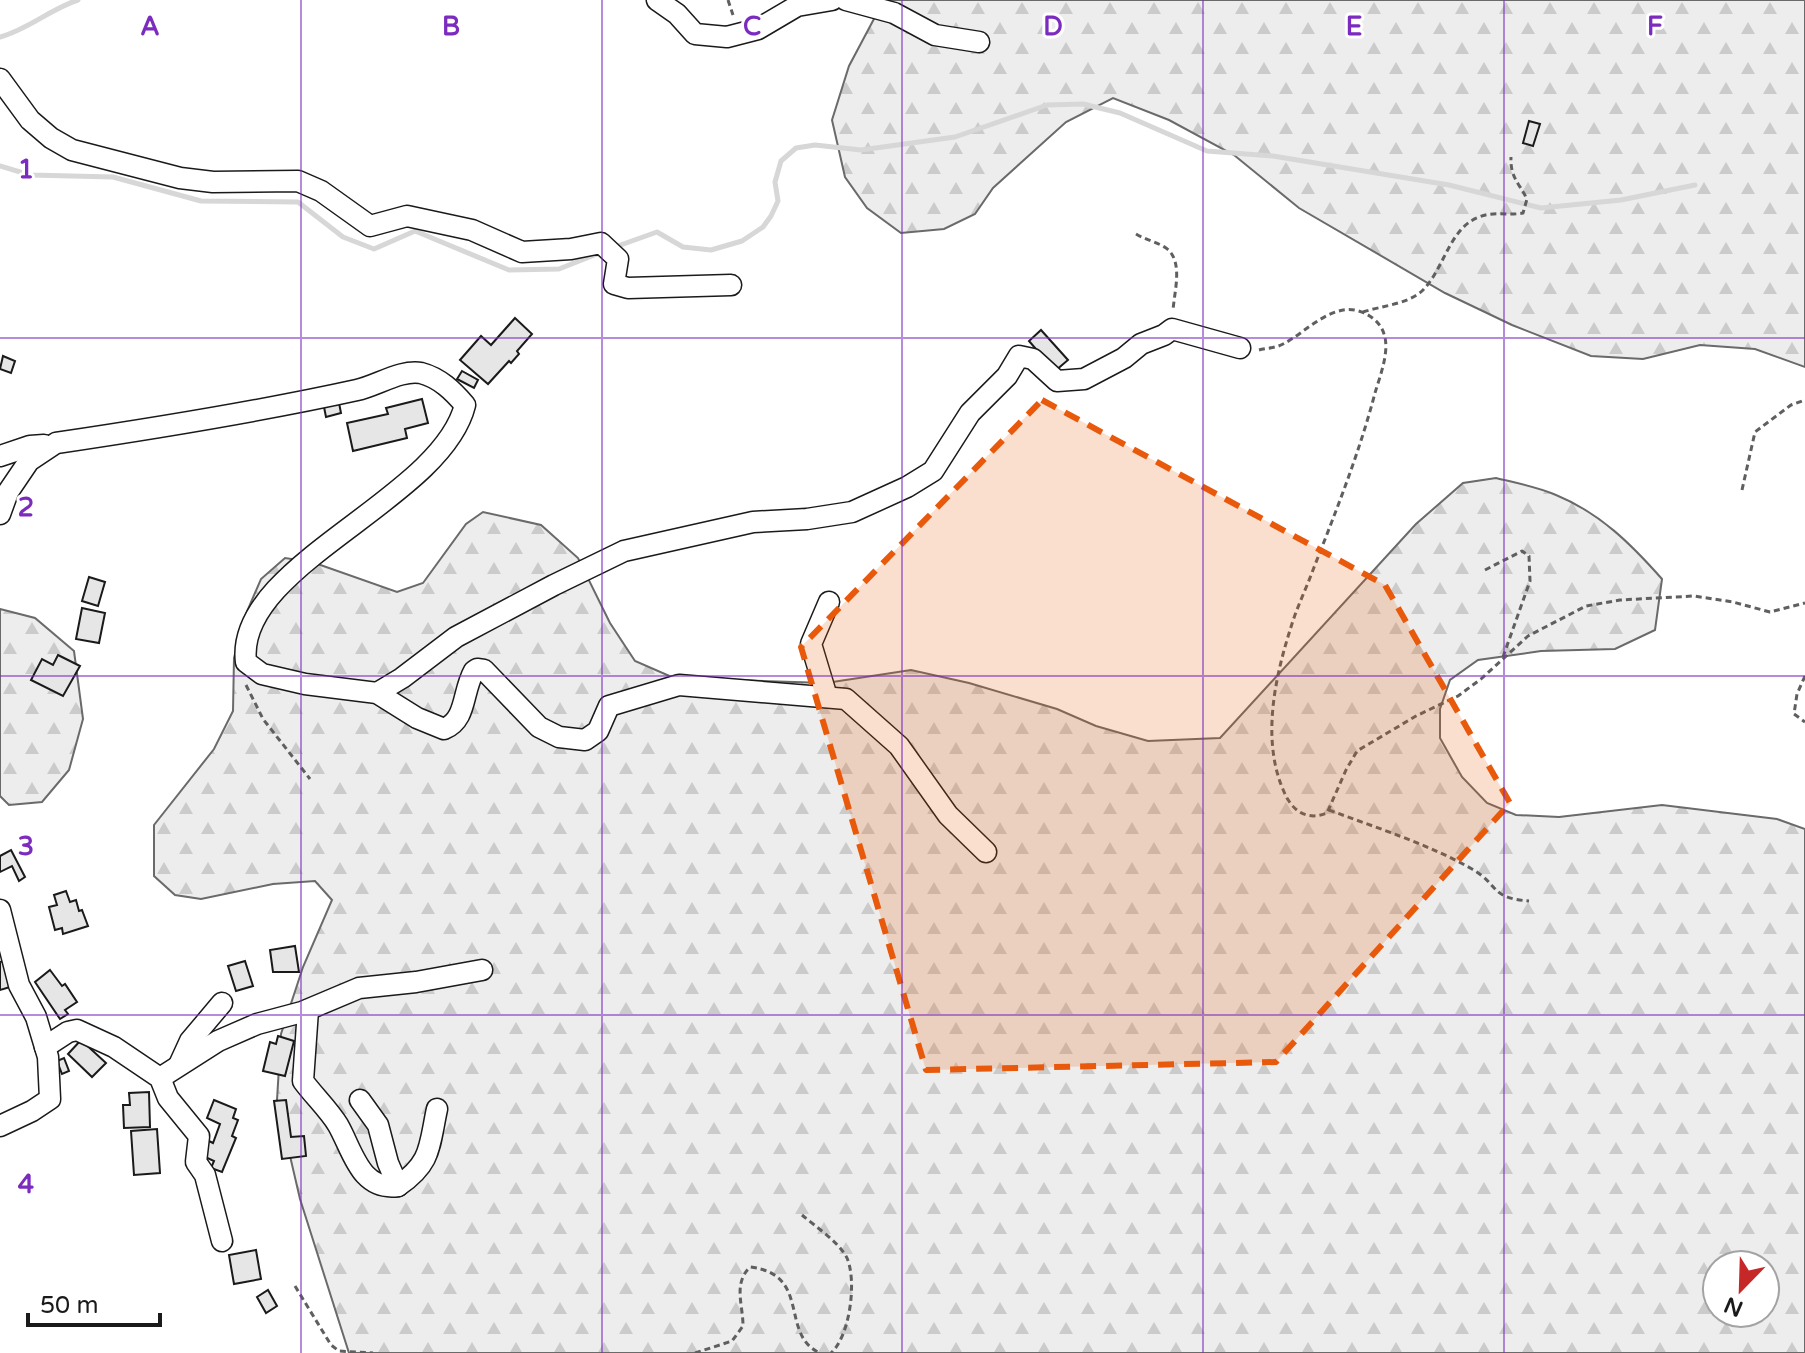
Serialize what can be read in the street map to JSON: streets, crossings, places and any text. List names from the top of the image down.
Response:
{
  "scale_bar": "50 m",
  "north": "bottom left",
  "grid": {
    "columns": [
      "A",
      "B",
      "C",
      "D",
      "E",
      "F"
    ],
    "rows": [
      "1",
      "2",
      "3",
      "4"
    ]
  }
}
